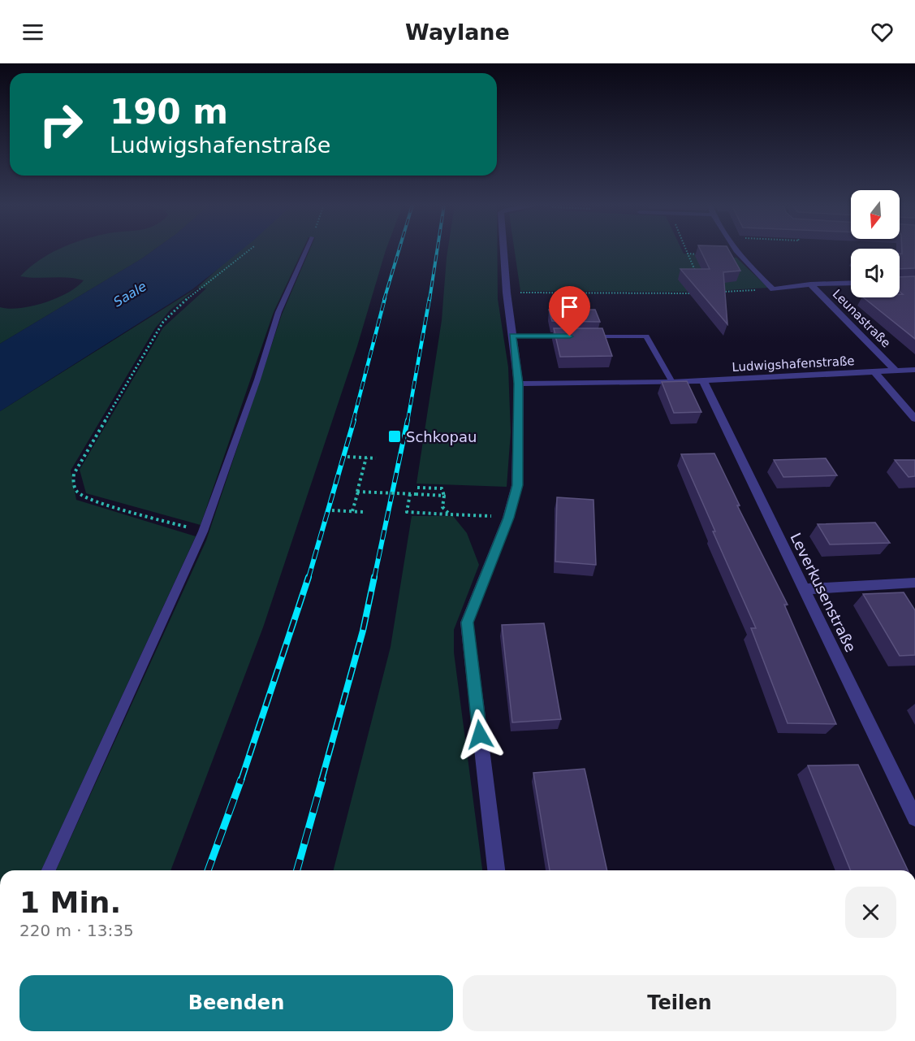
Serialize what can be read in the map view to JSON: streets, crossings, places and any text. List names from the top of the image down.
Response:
{
  "streets": {
    "street": ["Leunastraße", "Ludwigshafenstraße", "Leverkusenstraße"]
  },
  "crossings": [
    ["Leunastraße", "Ludwigshafenstraße"],
    ["Ludwigshafenstraße", "Leverkusenstraße"]
  ],
  "water": ["Saale"],
  "places": {
    "transit": ["Schkopau"]
  },
  "north": "bottom",
  "page": {
    "header": "Waylane",
    "turn": ["190 m", "Ludwigshafenstraße"],
    "heading": ["1 Min.", "220 m · 13:35"],
    "buttons": ["Beenden", "Teilen"]
  }
}
